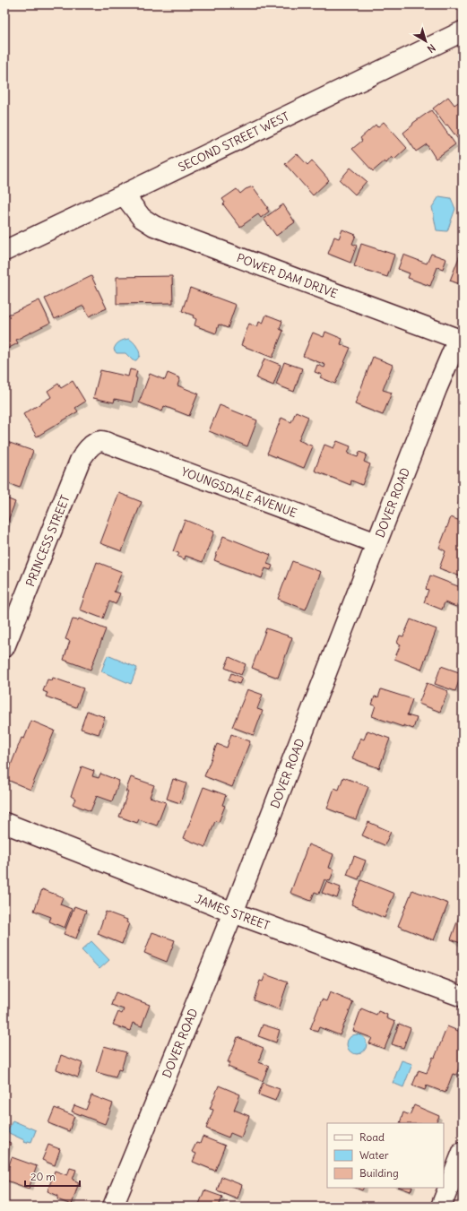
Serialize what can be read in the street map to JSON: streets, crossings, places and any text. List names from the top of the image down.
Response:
{
  "streets": {
    "street": [
      "SECOND STREET WEST",
      "POWER DAM DRIVE",
      "YOUNGSDALE AVENUE",
      "DOVER ROAD",
      "PRINCESS STREET",
      "JAMES STREET"
    ]
  },
  "crossings": [
    ["SECOND STREET WEST", "POWER DAM DRIVE"],
    ["POWER DAM DRIVE", "DOVER ROAD"],
    ["YOUNGSDALE AVENUE", "DOVER ROAD"],
    ["YOUNGSDALE AVENUE", "PRINCESS STREET"],
    ["DOVER ROAD", "JAMES STREET"]
  ],
  "legend": ["Road", "Water", "Building"],
  "scale_bar": "20 m",
  "north": "bottom right"
}
